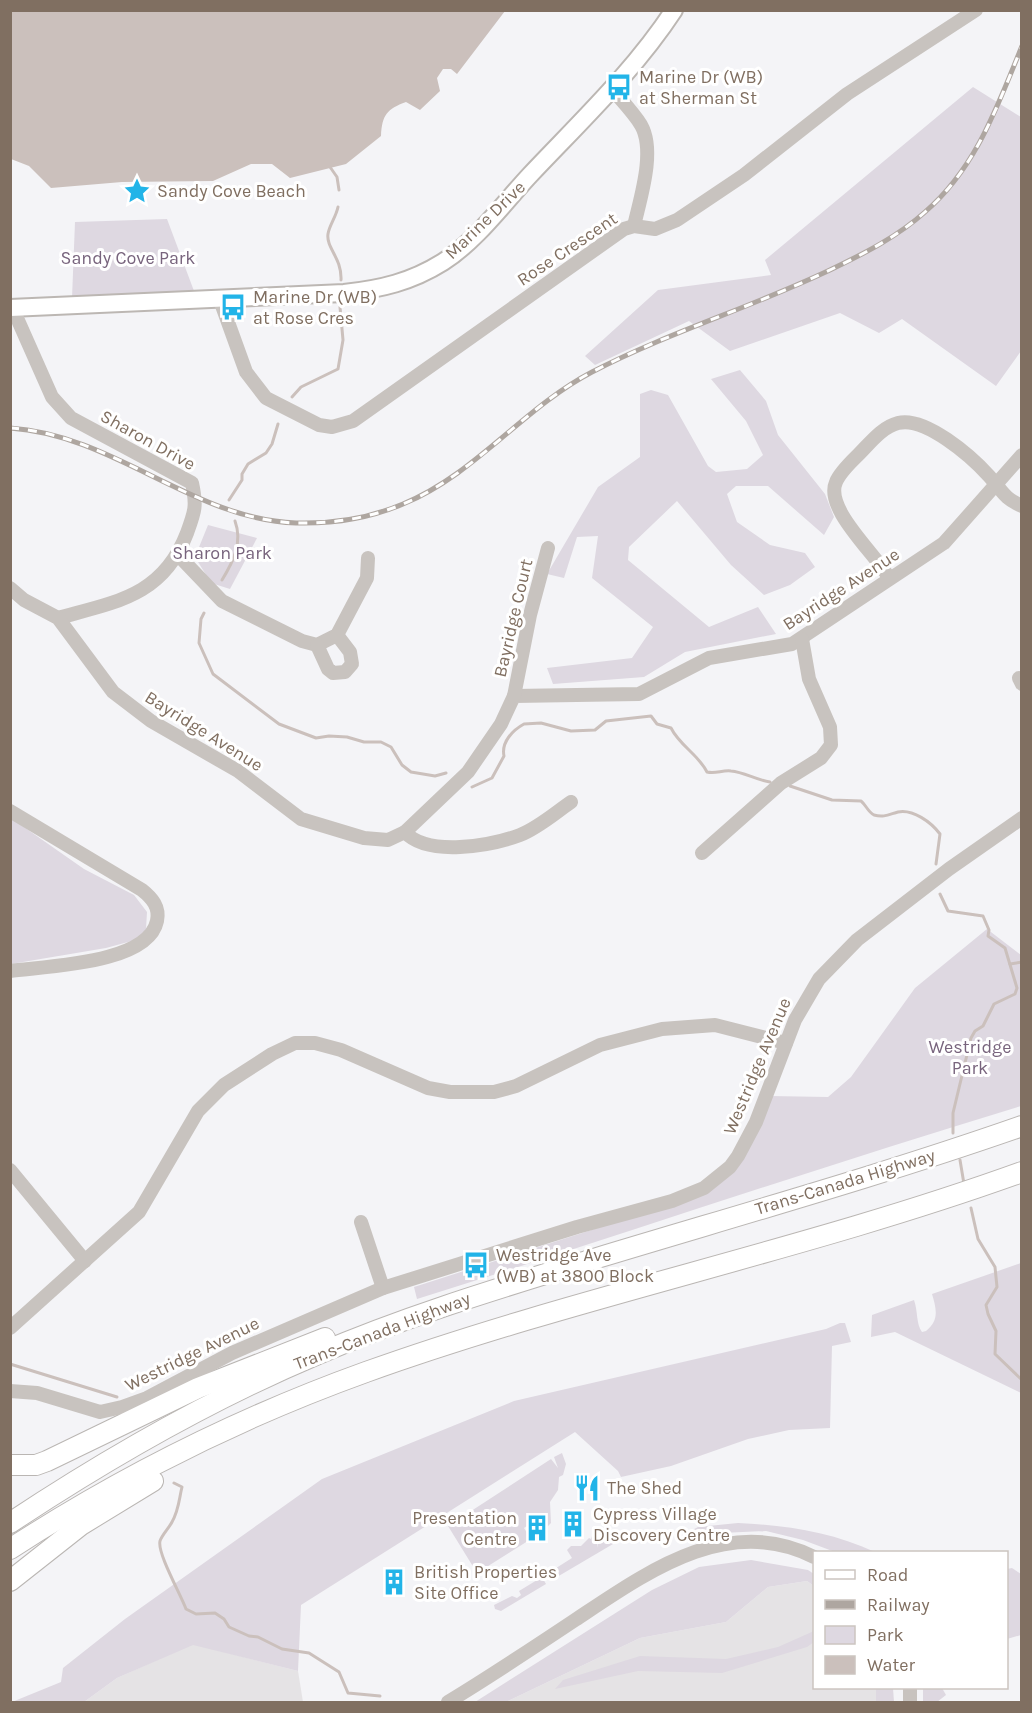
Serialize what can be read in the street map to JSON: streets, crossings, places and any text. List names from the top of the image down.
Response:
{
  "streets": {
    "highway": ["Trans-Canada Highway"],
    "main road": ["Marine Drive"],
    "street": [
      "Rose Crescent",
      "Sharon Drive",
      "Bayridge Avenue",
      "Bayridge Court",
      "Westridge Avenue"
    ]
  },
  "crossings": [
    ["Marine Drive", "Rose Crescent"],
    ["Marine Drive", "Sharon Drive"],
    ["Sharon Drive", "Bayridge Avenue"],
    ["Bayridge Avenue", "Bayridge Court"]
  ],
  "parks": ["Sandy Cove Park", "Sharon Park", "Westridge Park"],
  "places": {
    "bus stop": ["Marine Dr (WB) at Sherman St", "Marine Dr (WB) at Rose Cres", "Westridge Ave (WB) at 3800 Block"],
    "place": ["Sandy Cove Beach"],
    "restaurant": ["The Shed"],
    "building": ["Cypress Village Discovery Centre", "Presentation Centre", "British Properties Site Office"]
  },
  "legend": [
    "Road",
    "Railway",
    "Park",
    "Water"
  ]
}
